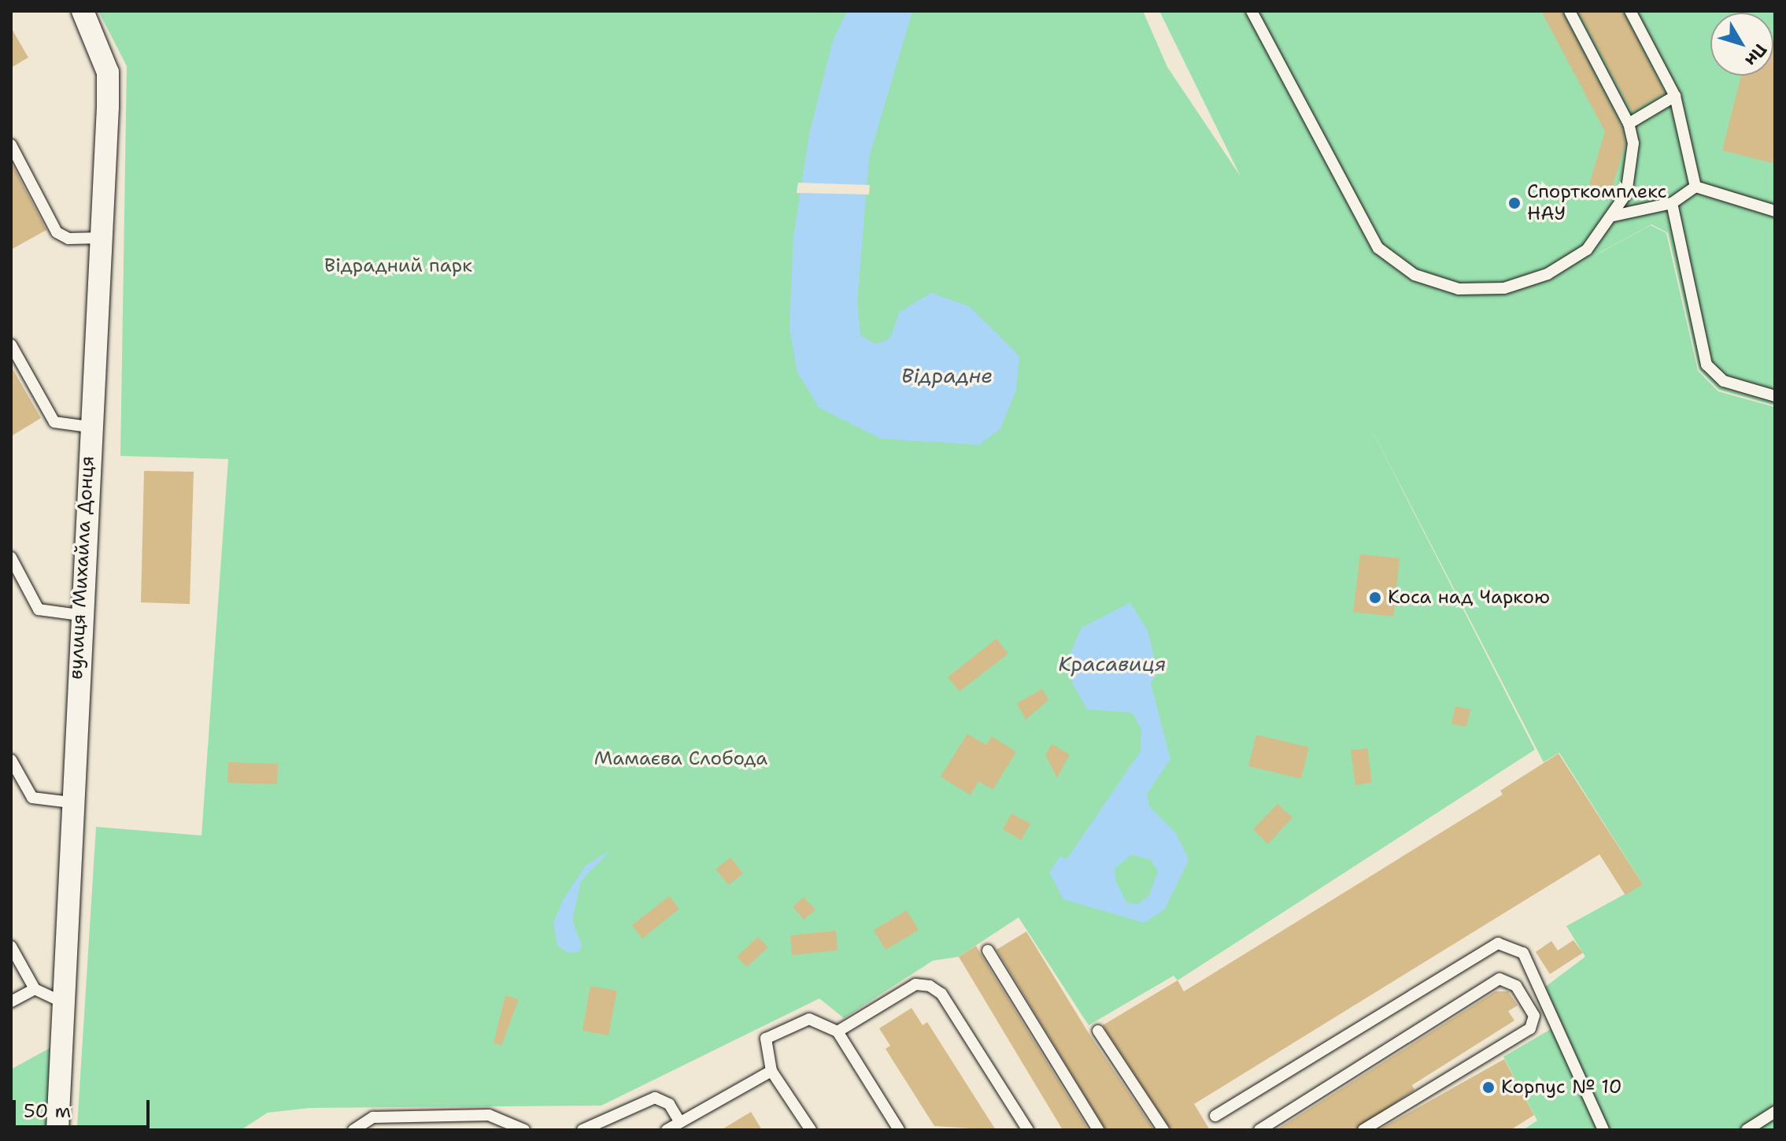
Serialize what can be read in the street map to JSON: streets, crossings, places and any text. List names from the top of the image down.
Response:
{
  "streets": {
    "street": ["вулиця Михайла Донця"]
  },
  "water": ["Відрадне", "Красавиця"],
  "parks": ["Відрадний парк", "Мамаєва Слобода"],
  "places": ["Спорткомплекс НАУ", "Коса над Чаркою", "Корпус № 10"],
  "scale_bar": "50 m",
  "north": "bottom right"
}
